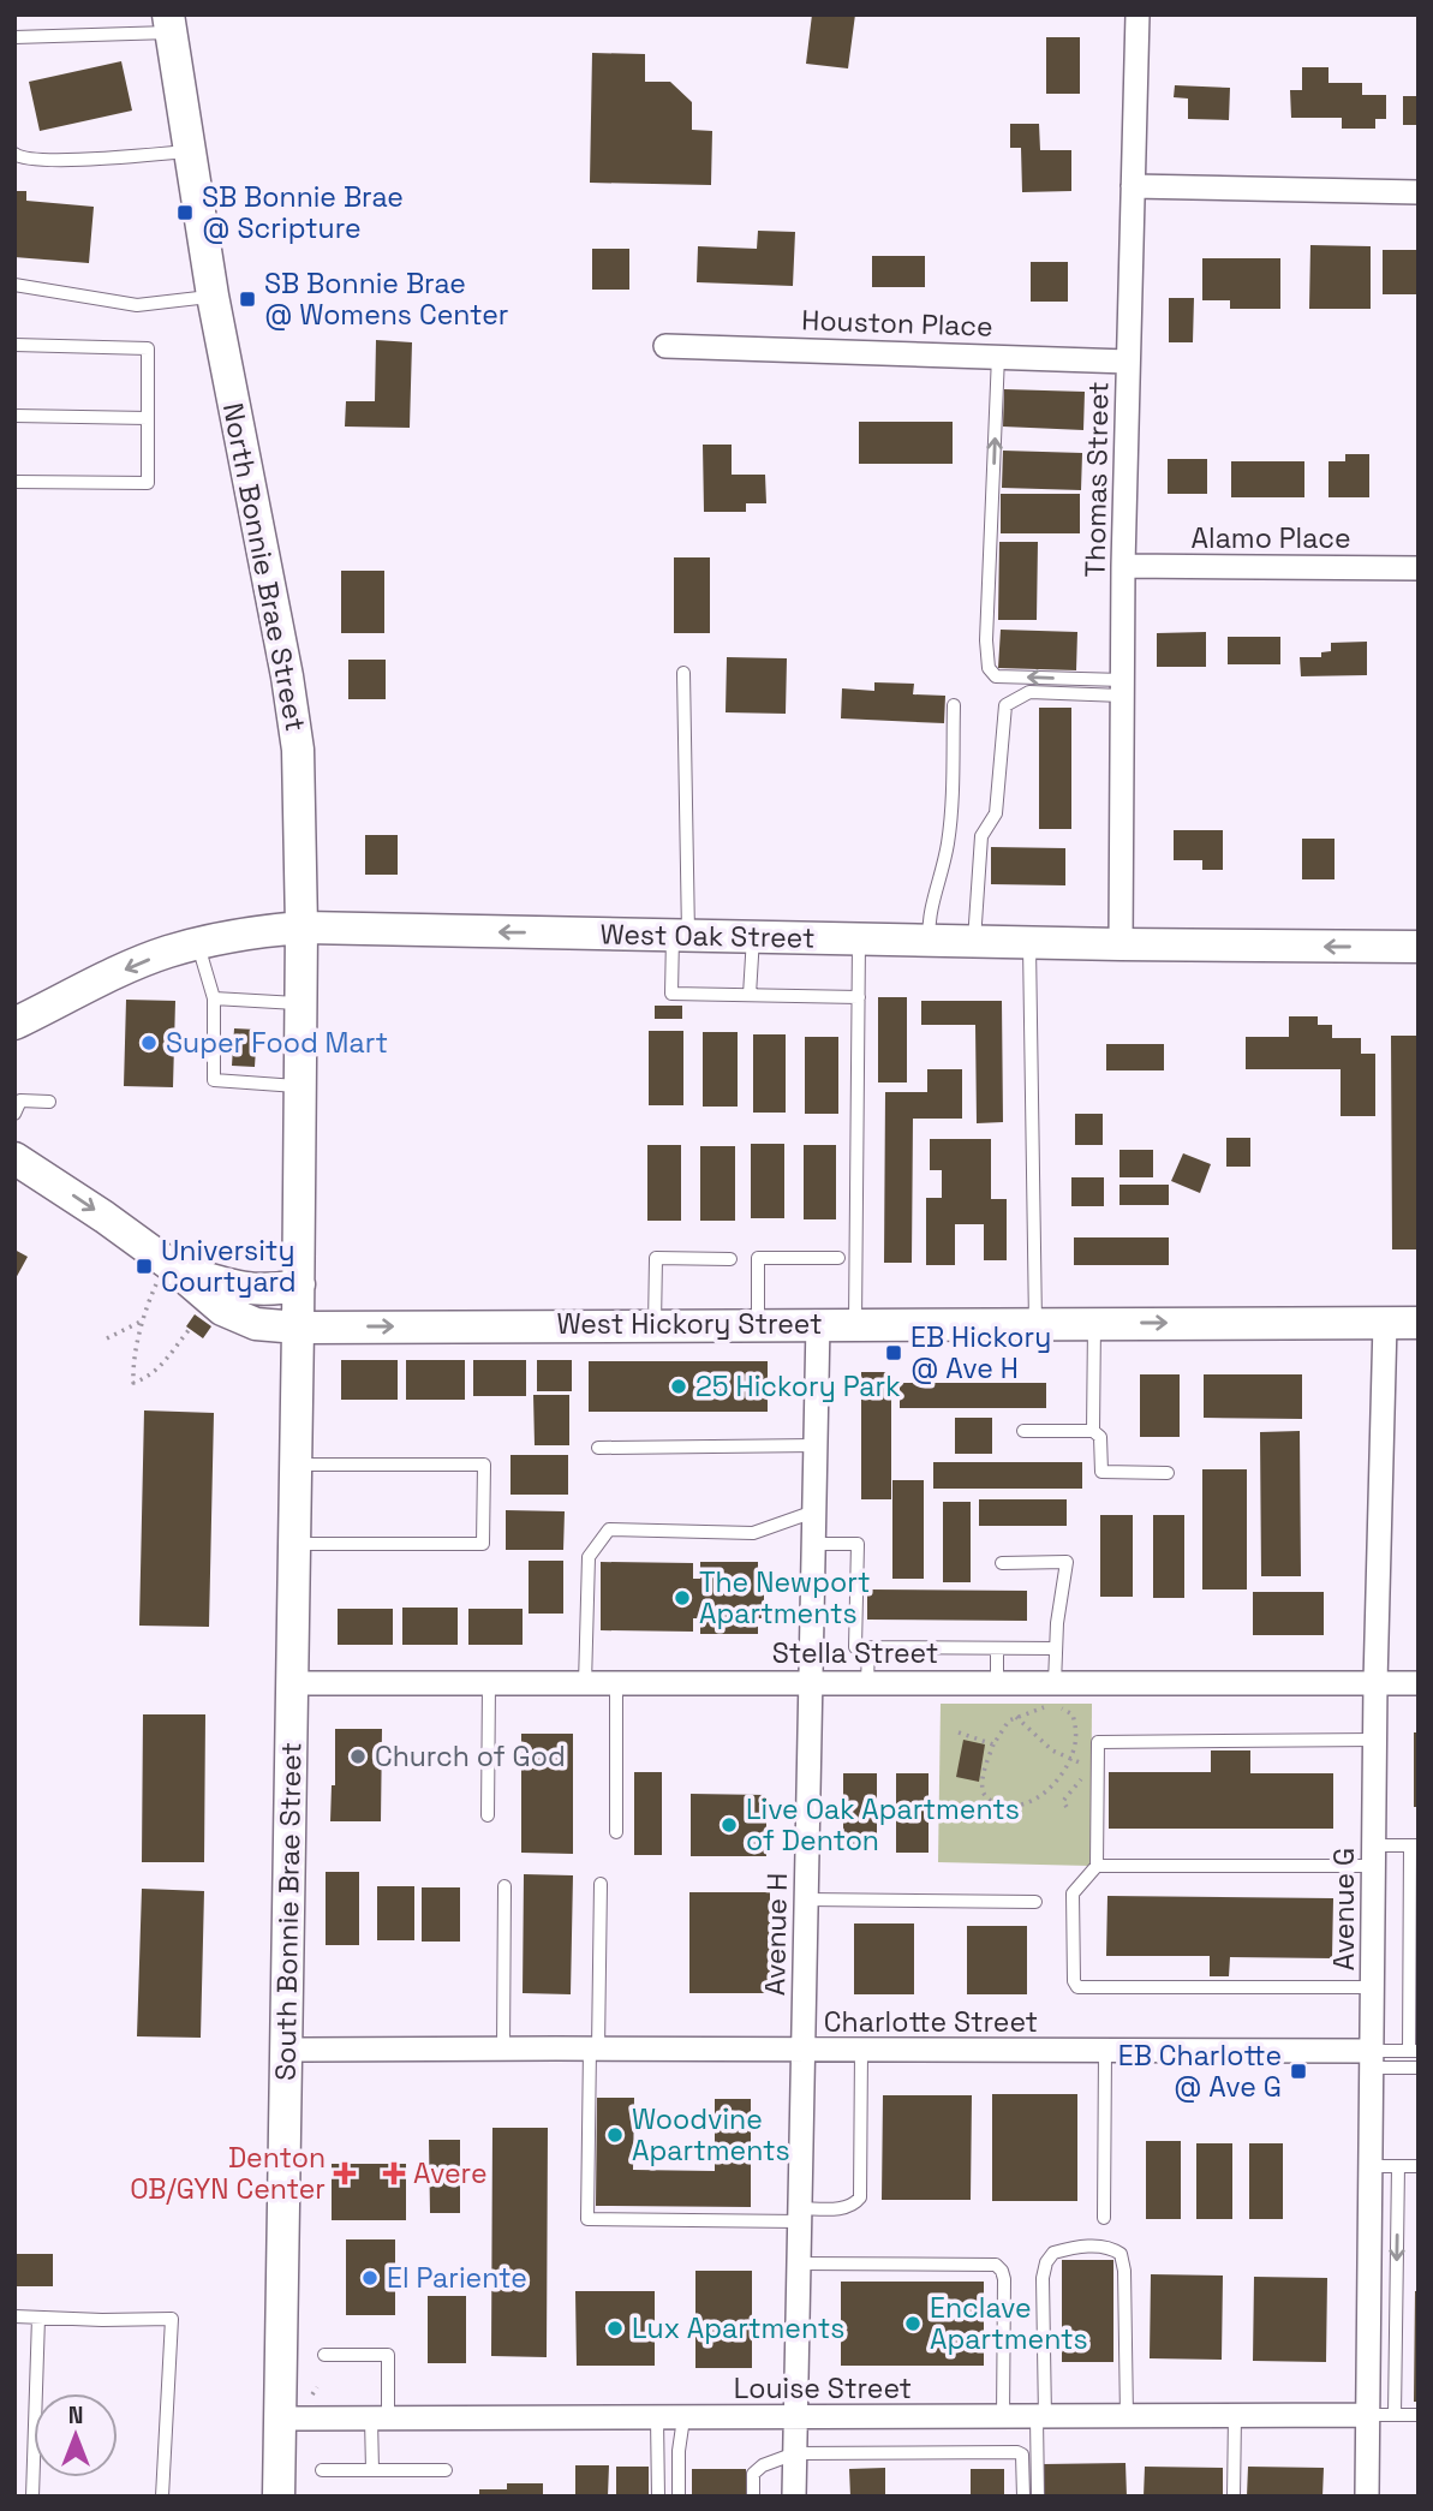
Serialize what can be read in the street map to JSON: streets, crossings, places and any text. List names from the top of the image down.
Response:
{
  "streets": {
    "main road": [
      "North Bonnie Brae Street",
      "West Oak Street",
      "West Hickory Street",
      "South Bonnie Brae Street"
    ],
    "street": [
      "Houston Place",
      "Thomas Street",
      "Alamo Place",
      "Stella Street",
      "Avenue G",
      "Avenue H",
      "Charlotte Street",
      "Louise Street"
    ]
  },
  "crossings": [
    ["Houston Place", "Thomas Street"],
    ["Thomas Street", "Alamo Place"],
    ["Thomas Street", "West Oak Street"],
    ["North Bonnie Brae Street", "West Oak Street"],
    ["North Bonnie Brae Street", "West Hickory Street"],
    ["North Bonnie Brae Street", "South Bonnie Brae Street"],
    ["West Hickory Street", "Avenue G"],
    ["West Hickory Street", "South Bonnie Brae Street"],
    ["West Hickory Street", "Avenue H"],
    ["Stella Street", "Avenue G"],
    ["Stella Street", "South Bonnie Brae Street"],
    ["Stella Street", "Avenue H"],
    ["Avenue G", "Charlotte Street"],
    ["Avenue G", "Louise Street"],
    ["South Bonnie Brae Street", "Charlotte Street"],
    ["South Bonnie Brae Street", "Louise Street"],
    ["Avenue H", "Charlotte Street"],
    ["Avenue H", "Louise Street"]
  ],
  "one_way": ["West Oak Street", "West Hickory Street"],
  "places": {
    "transit": [
      "SB Bonnie Brae @ Scripture",
      "SB Bonnie Brae @ Womens Center",
      "University Courtyard",
      "EB Hickory @ Ave H",
      "EB Charlotte @ Ave G"
    ],
    "other": [
      "Super Food Mart",
      "25 Hickory Park",
      "The Newport Apartments",
      "Church of God",
      "Live Oak Apartments of Denton",
      "Woodvine Apartments",
      "El Pariente",
      "Enclave Apartments",
      "Lux Apartments"
    ],
    "health": ["Denton OB/GYN Center", "Avere"]
  },
  "north": "top"
}
